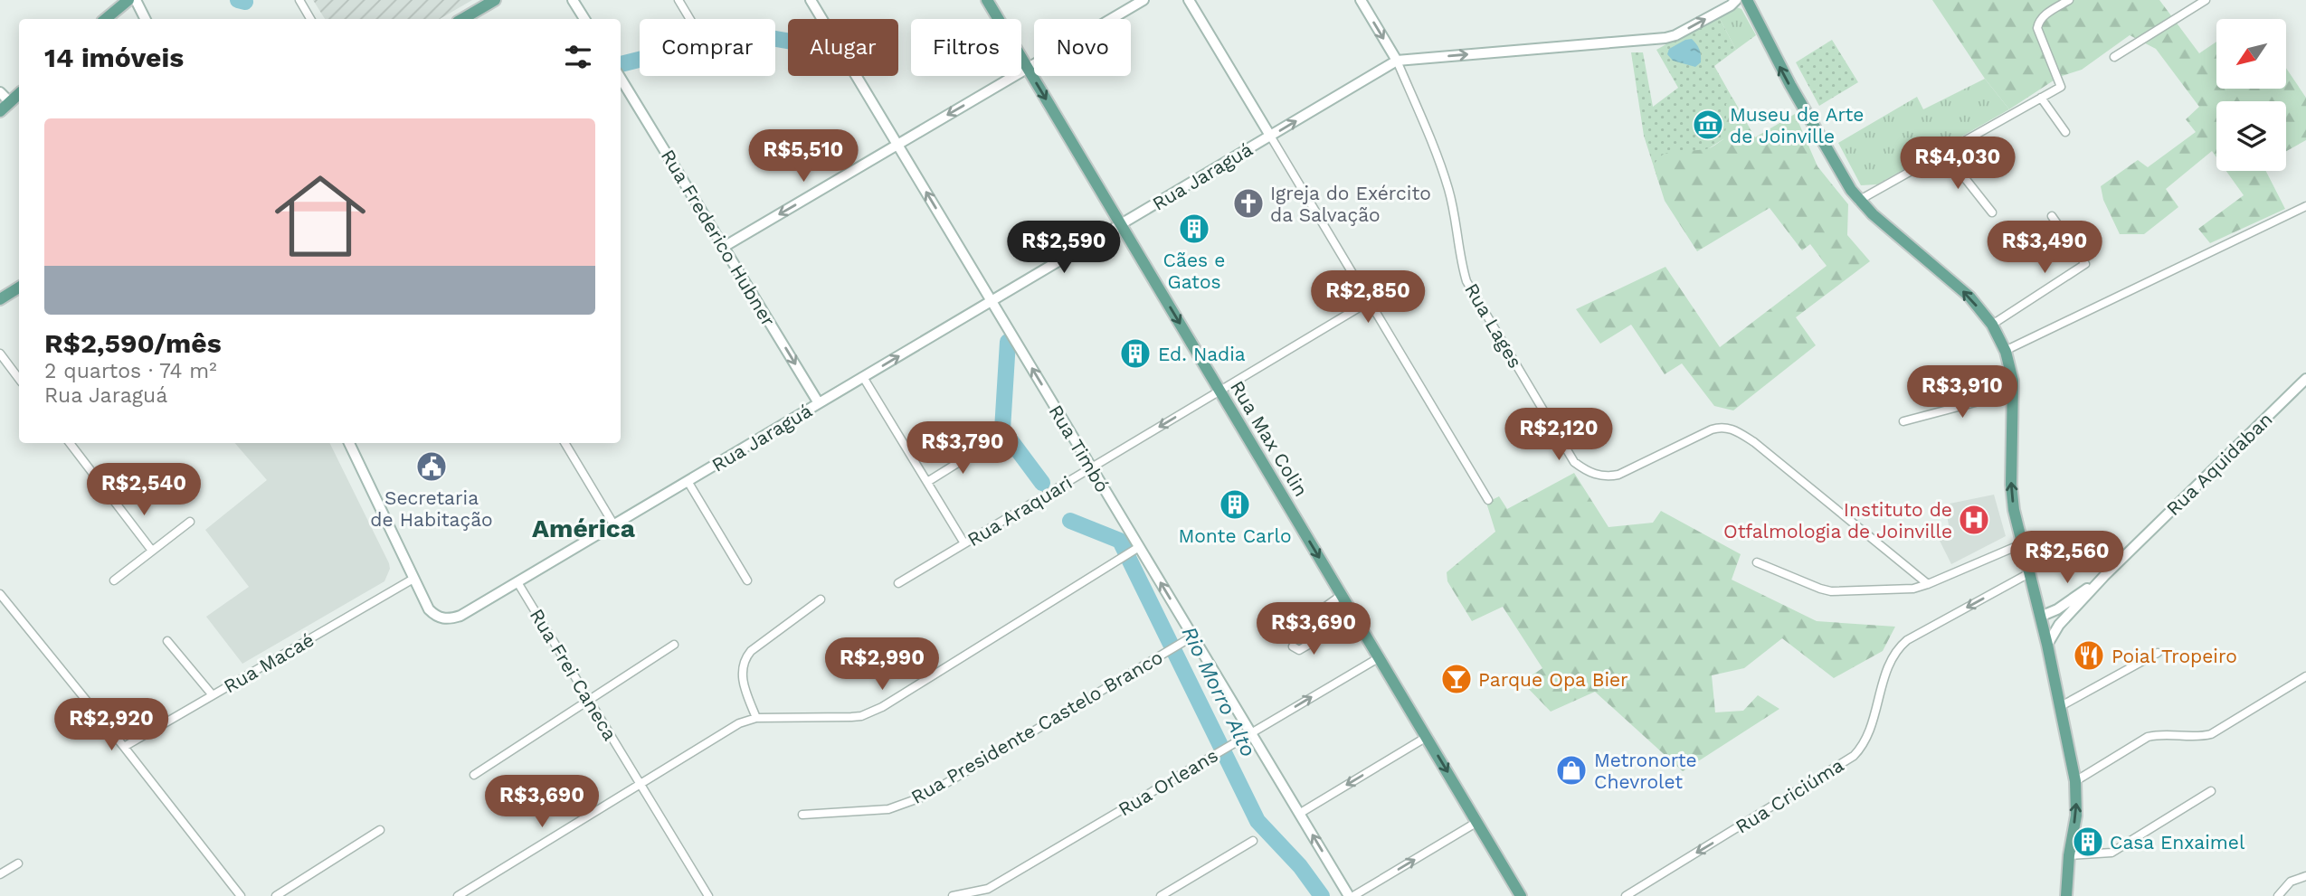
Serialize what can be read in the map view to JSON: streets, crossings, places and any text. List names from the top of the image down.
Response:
{
  "streets": {
    "main road": ["Rua Max Colin"],
    "street": [
      "Rua Jaraguá",
      "Rua Frederico Hubner",
      "Rua Lages",
      "Rua Timbó",
      "Rua Aquidaban",
      "Rua Araquari",
      "Rua Macaé",
      "Rua Frei Caneca",
      "Rua Presidente Castelo Branco",
      "Rua Orleans",
      "Rua Criciúma"
    ]
  },
  "crossings": [
    ["Rua Jaraguá", "Rua Frederico Hubner"],
    ["Rua Jaraguá", "Rua Lages"],
    ["Rua Jaraguá", "Rua Max Colin"],
    ["Rua Jaraguá", "Rua Timbó"],
    ["Rua Jaraguá", "Rua Macaé"],
    ["Rua Jaraguá", "Rua Frei Caneca"],
    ["Rua Max Colin", "Rua Araquari"],
    ["Rua Max Colin", "Rua Orleans"],
    ["Rua Timbó", "Rua Araquari"],
    ["Rua Timbó", "Rua Presidente Castelo Branco"],
    ["Rua Timbó", "Rua Orleans"]
  ],
  "one_way": [
    "Rua Jaraguá",
    "Rua Frederico Hubner",
    "Rua Max Colin",
    "Rua Timbó",
    "Rua Criciúma"
  ],
  "districts": ["América"],
  "water": ["Rio Morro Alto"],
  "places": {
    "museum": ["Museu de Arte de Joinville"],
    "church": ["Igreja do Exército da Salvação"],
    "building": [
      "Cães e Gatos",
      "Ed. Nadia",
      "Monte Carlo",
      "Casa Enxaimel"
    ],
    "public building": ["Secretaria de Habitação"],
    "hospital": ["Instituto de Otfalmologia de Joinville"],
    "restaurant": ["Poial Tropeiro"],
    "bar": ["Parque Opa Bier"],
    "shop": ["Metronorte Chevrolet"]
  },
  "north": "bottom left",
  "page": {
    "chip": [
      "Comprar",
      "Alugar",
      "Filtros",
      "Novo"
    ],
    "heading": "14 imóveis",
    "list": [
      {
        "name": "R$2,590/mês",
        "note": "2 quartos · 74 m² · Rua Jaraguá"
      }
    ],
    "price": [
      "R$5,510",
      "R$4,030",
      "R$2,590",
      "R$3,490",
      "R$2,850",
      "R$3,910",
      "R$2,120",
      "R$3,790",
      "R$2,540",
      "R$2,560",
      "R$3,690",
      "R$2,990",
      "R$2,920",
      "R$3,690"
    ]
  }
}
